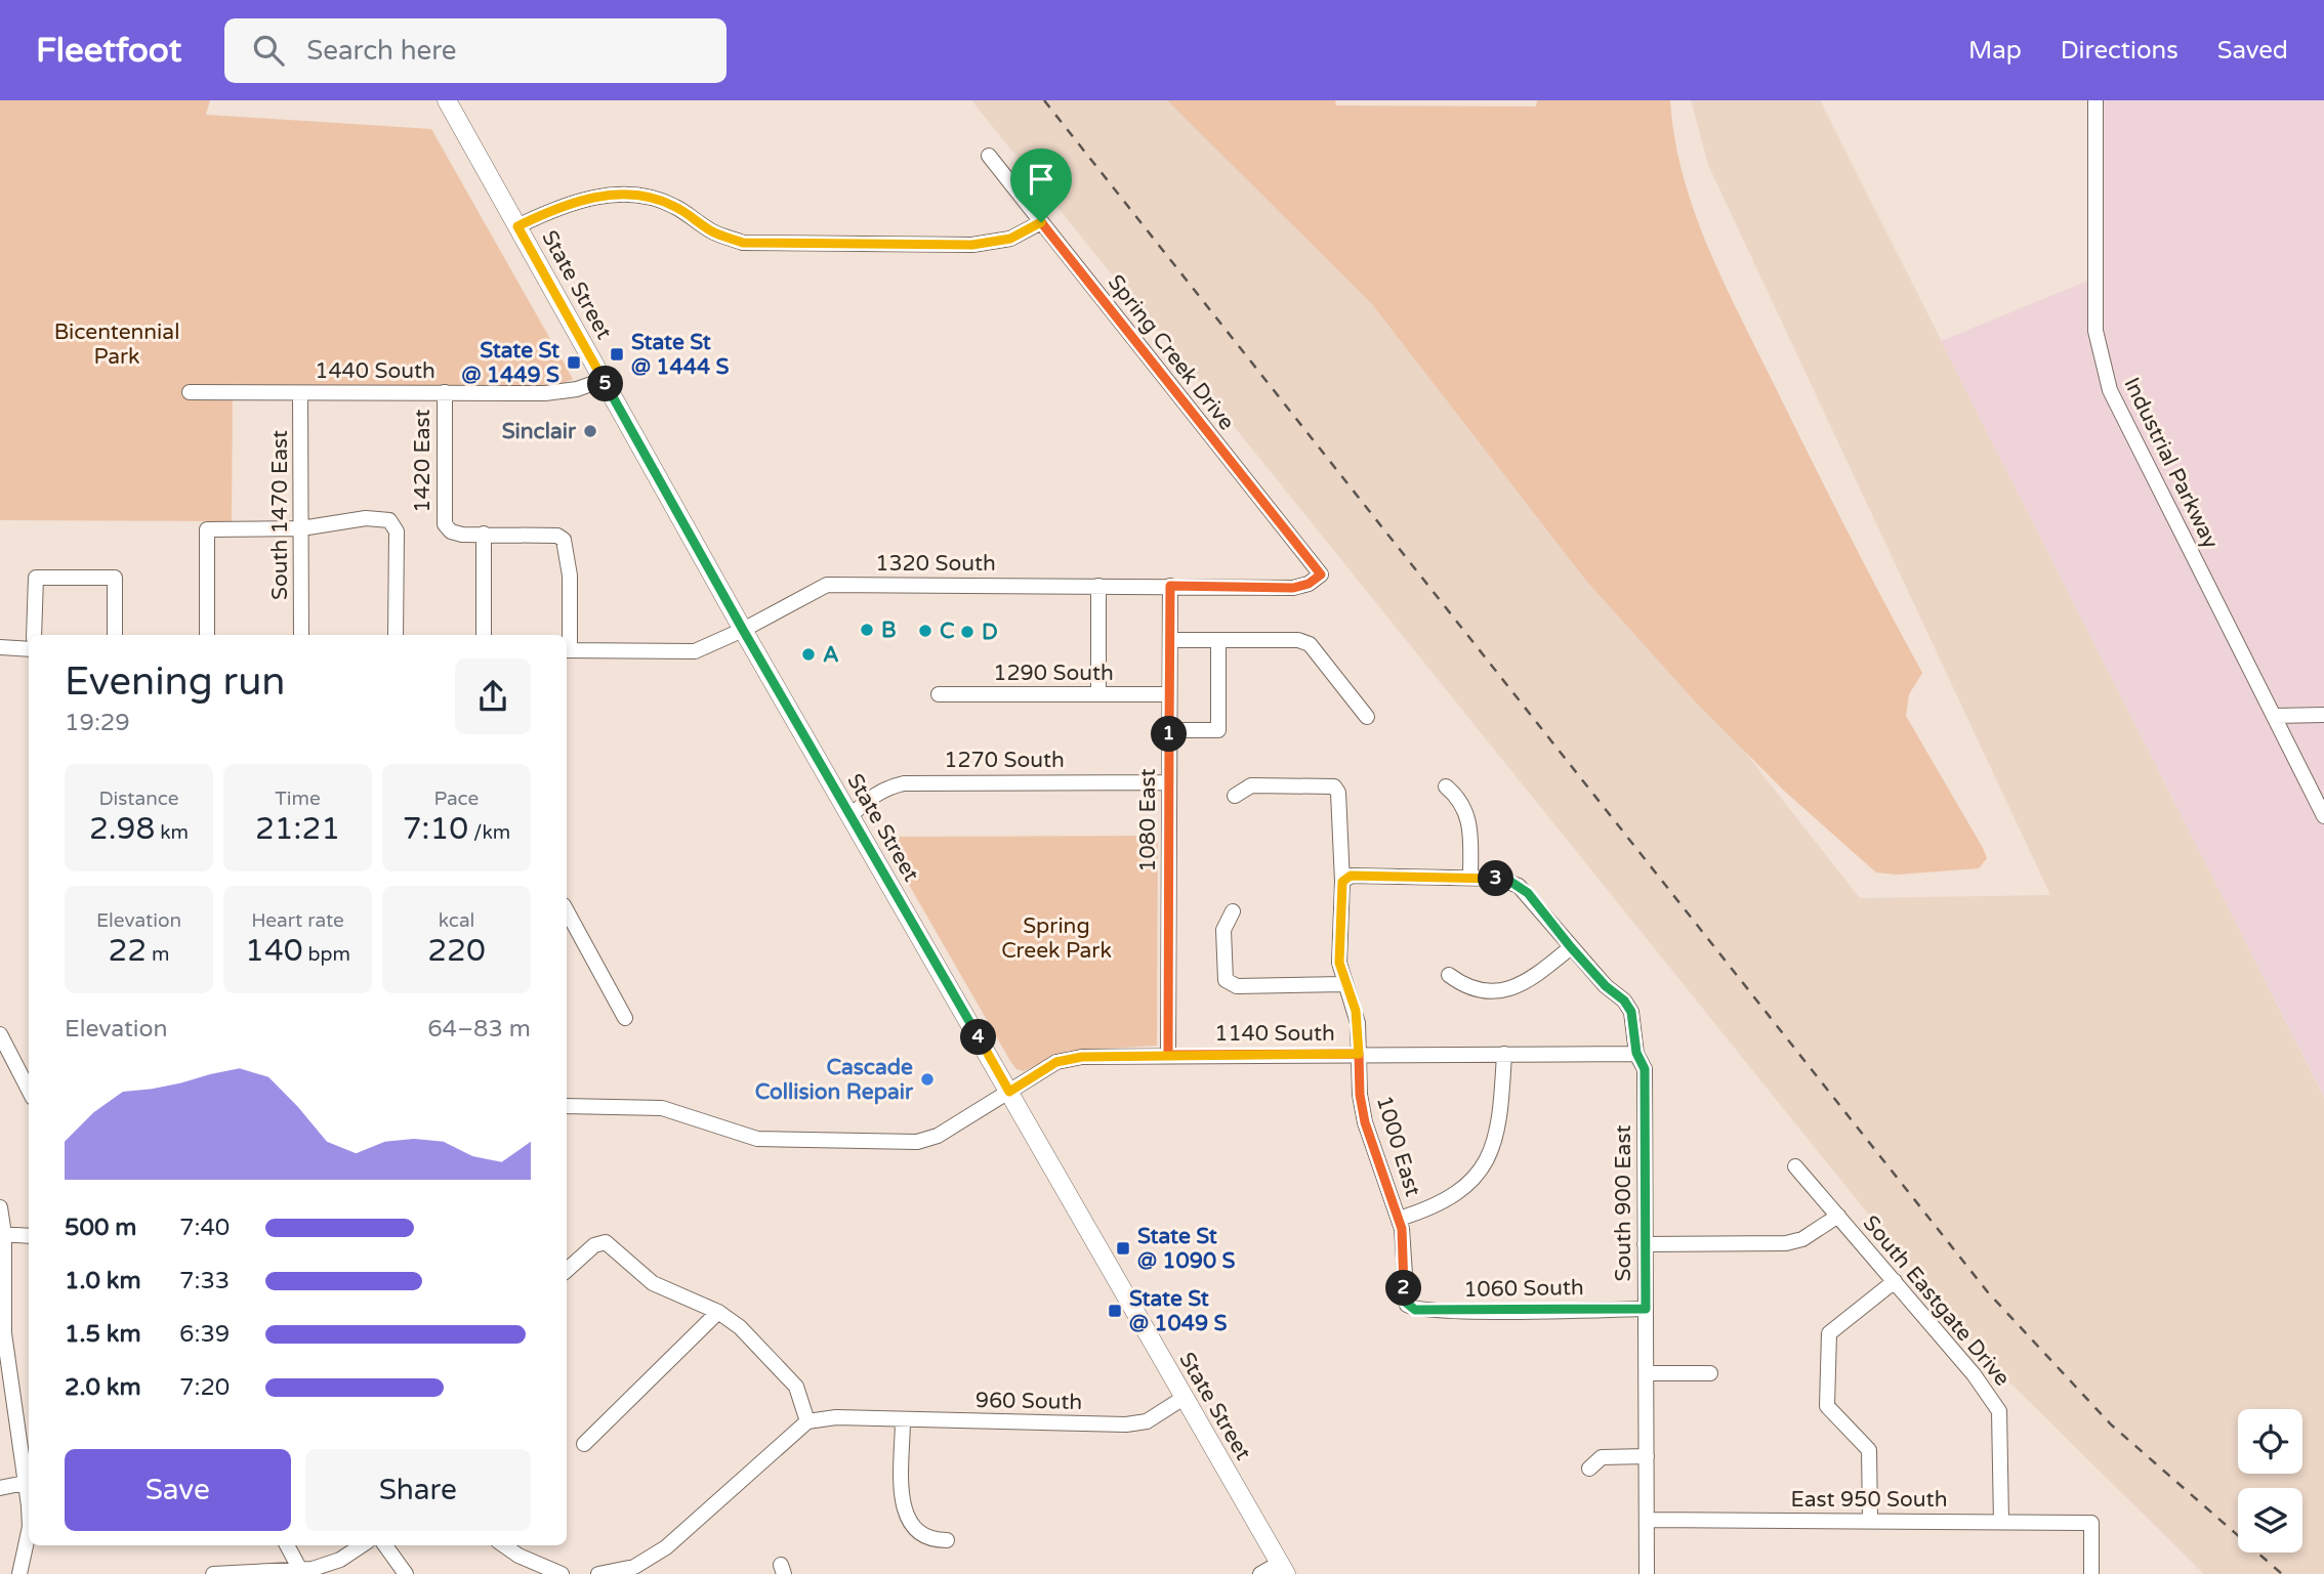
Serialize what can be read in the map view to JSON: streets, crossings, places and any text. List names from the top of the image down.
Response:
{
  "streets": {
    "main road": ["State Street"],
    "street": [
      "Spring Creek Drive",
      "1440 South",
      "1420 East",
      "Industrial Parkway",
      "South 1470 East",
      "1320 South",
      "1290 South",
      "1270 South",
      "1080 East",
      "1140 South",
      "1000 East",
      "South 900 East",
      "1060 South",
      "South Eastgate Drive",
      "960 South",
      "East 950 South"
    ]
  },
  "crossings": [
    ["State Street", "1440 South"],
    ["State Street", "1320 South"],
    ["State Street", "1270 South"],
    ["State Street", "1140 South"],
    ["State Street", "960 South"],
    ["Spring Creek Drive", "1320 South"],
    ["1440 South", "1420 East"],
    ["1440 South", "South 1470 East"],
    ["1320 South", "1080 East"],
    ["1290 South", "1080 East"],
    ["1270 South", "1080 East"],
    ["1080 East", "1140 South"],
    ["1140 South", "1000 East"],
    ["1140 South", "South 900 East"],
    ["1000 East", "1060 South"],
    ["South 900 East", "1060 South"],
    ["South 900 East", "East 950 South"],
    ["South Eastgate Drive", "East 950 South"]
  ],
  "parks": ["Bicentennial Park", "Spring Creek Park"],
  "places": {
    "transit": [
      "State St @ 1444 S",
      "State St @ 1449 S",
      "State St @ 1090 S",
      "State St @ 1049 S"
    ],
    "other": [
      "Sinclair",
      "B",
      "C",
      "D",
      "A",
      "Cascade Collision Repair"
    ]
  },
  "page": {
    "header": "Fleetfoot",
    "search": "Search here",
    "nav": ["Map", "Directions", "Saved"],
    "pins": [
      "5",
      "1",
      "3",
      "4",
      "2"
    ],
    "heading": ["Evening run", "19:29"],
    "stats": [
      ["Distance", "2.98 km"],
      ["Time", "21:21"],
      ["Pace", "7:10 /km"],
      ["Elevation", "22 m"],
      ["Heart rate", "140 bpm"],
      ["kcal", "220"]
    ],
    "chart": ["Elevation", "64–83 m"],
    "list": [
      {
        "name": "500 m",
        "note": "7:40"
      },
      {
        "name": "1.0 km",
        "note": "7:33"
      },
      {
        "name": "1.5 km",
        "note": "6:39"
      },
      {
        "name": "2.0 km",
        "note": "7:20"
      }
    ],
    "buttons": ["Save", "Share"]
  }
}
